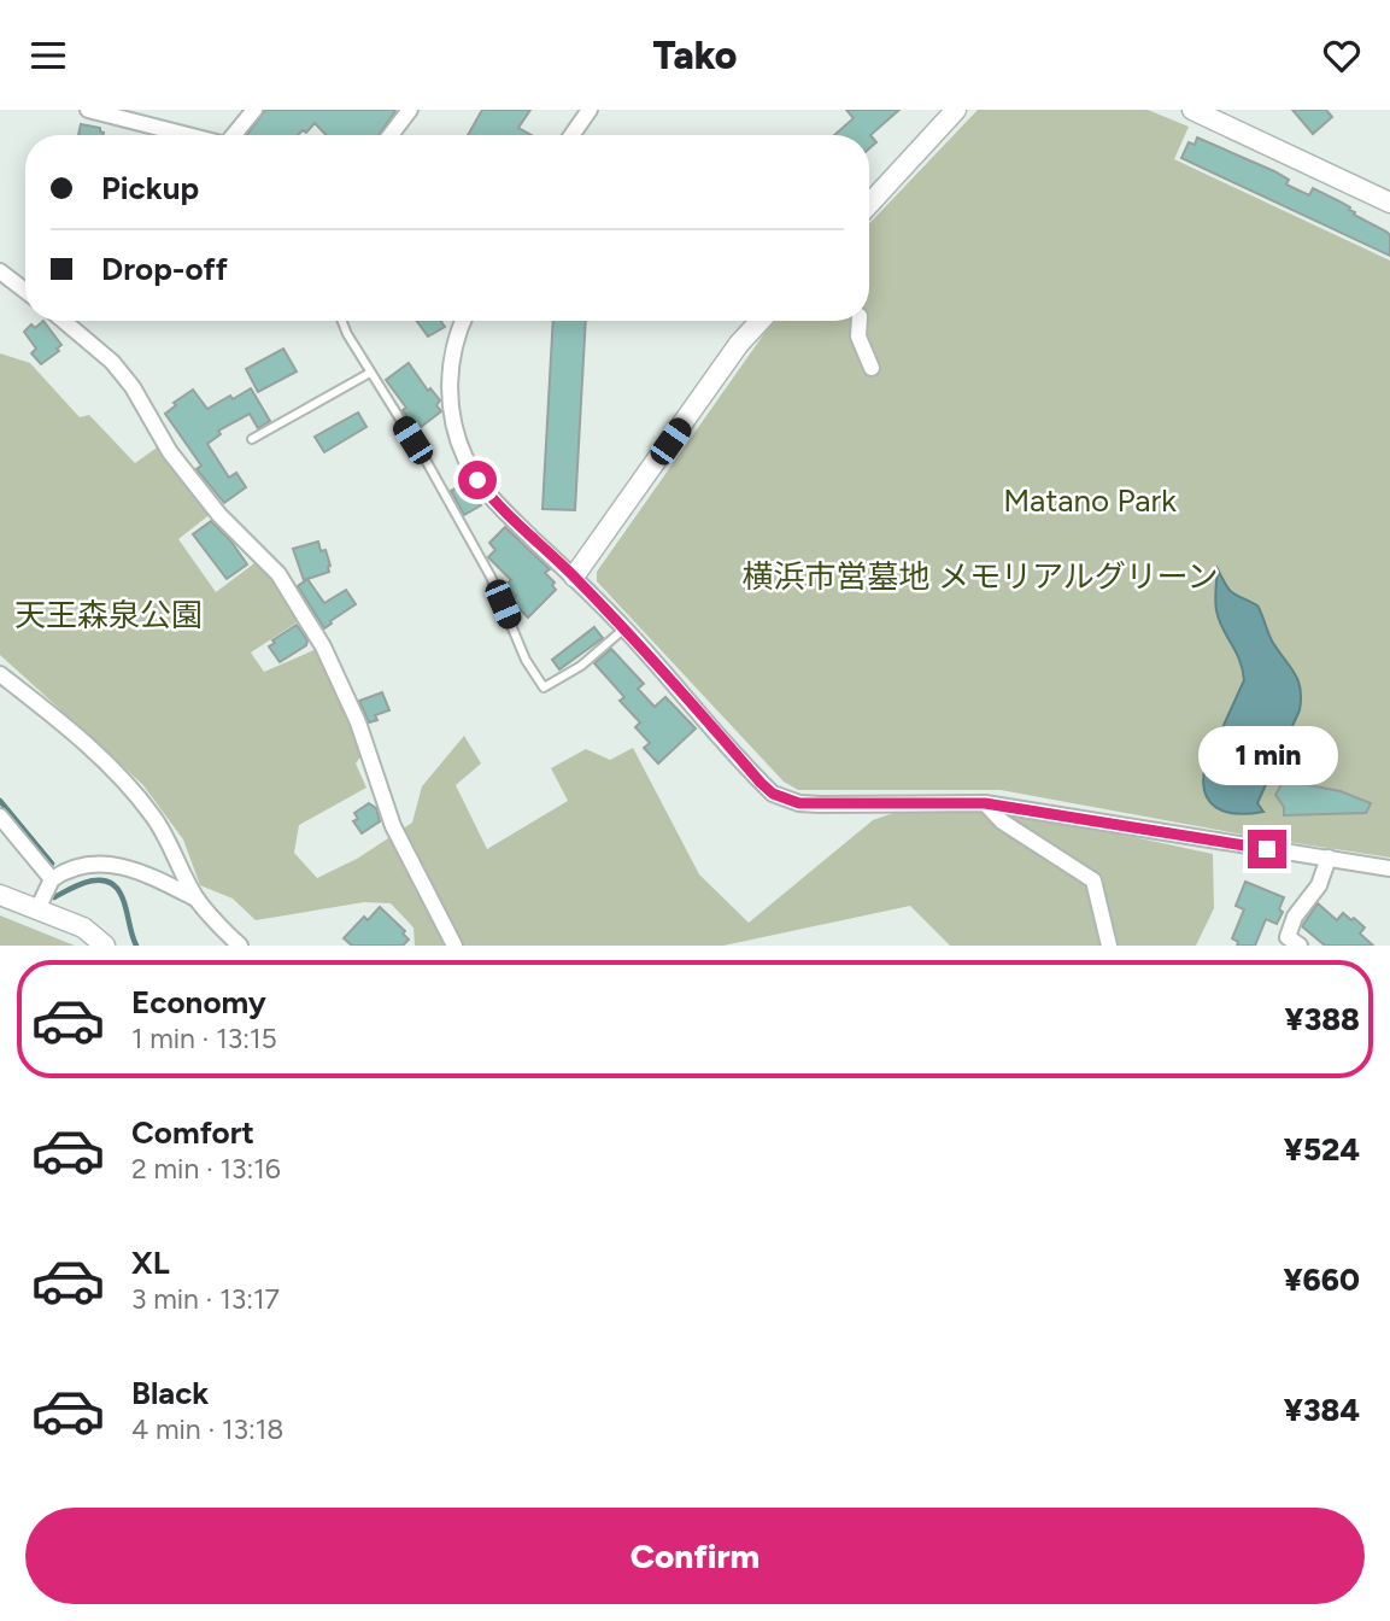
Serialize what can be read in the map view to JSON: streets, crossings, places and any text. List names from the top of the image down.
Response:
{
  "parks": ["Matano Park", "横浜市営墓地 メモリアルグリーン", "天王森泉公園"],
  "page": {
    "header": "Tako",
    "banner": ["Pickup", "Drop-off"],
    "bubble": "1 min",
    "list": [
      {
        "name": "Economy",
        "note": "1 min · 13:15",
        "value": "¥388"
      },
      {
        "name": "Comfort",
        "note": "2 min · 13:16",
        "value": "¥524"
      },
      {
        "name": "XL",
        "note": "3 min · 13:17",
        "value": "¥660"
      },
      {
        "name": "Black",
        "note": "4 min · 13:18",
        "value": "¥384"
      }
    ],
    "buttons": "Confirm"
  }
}
